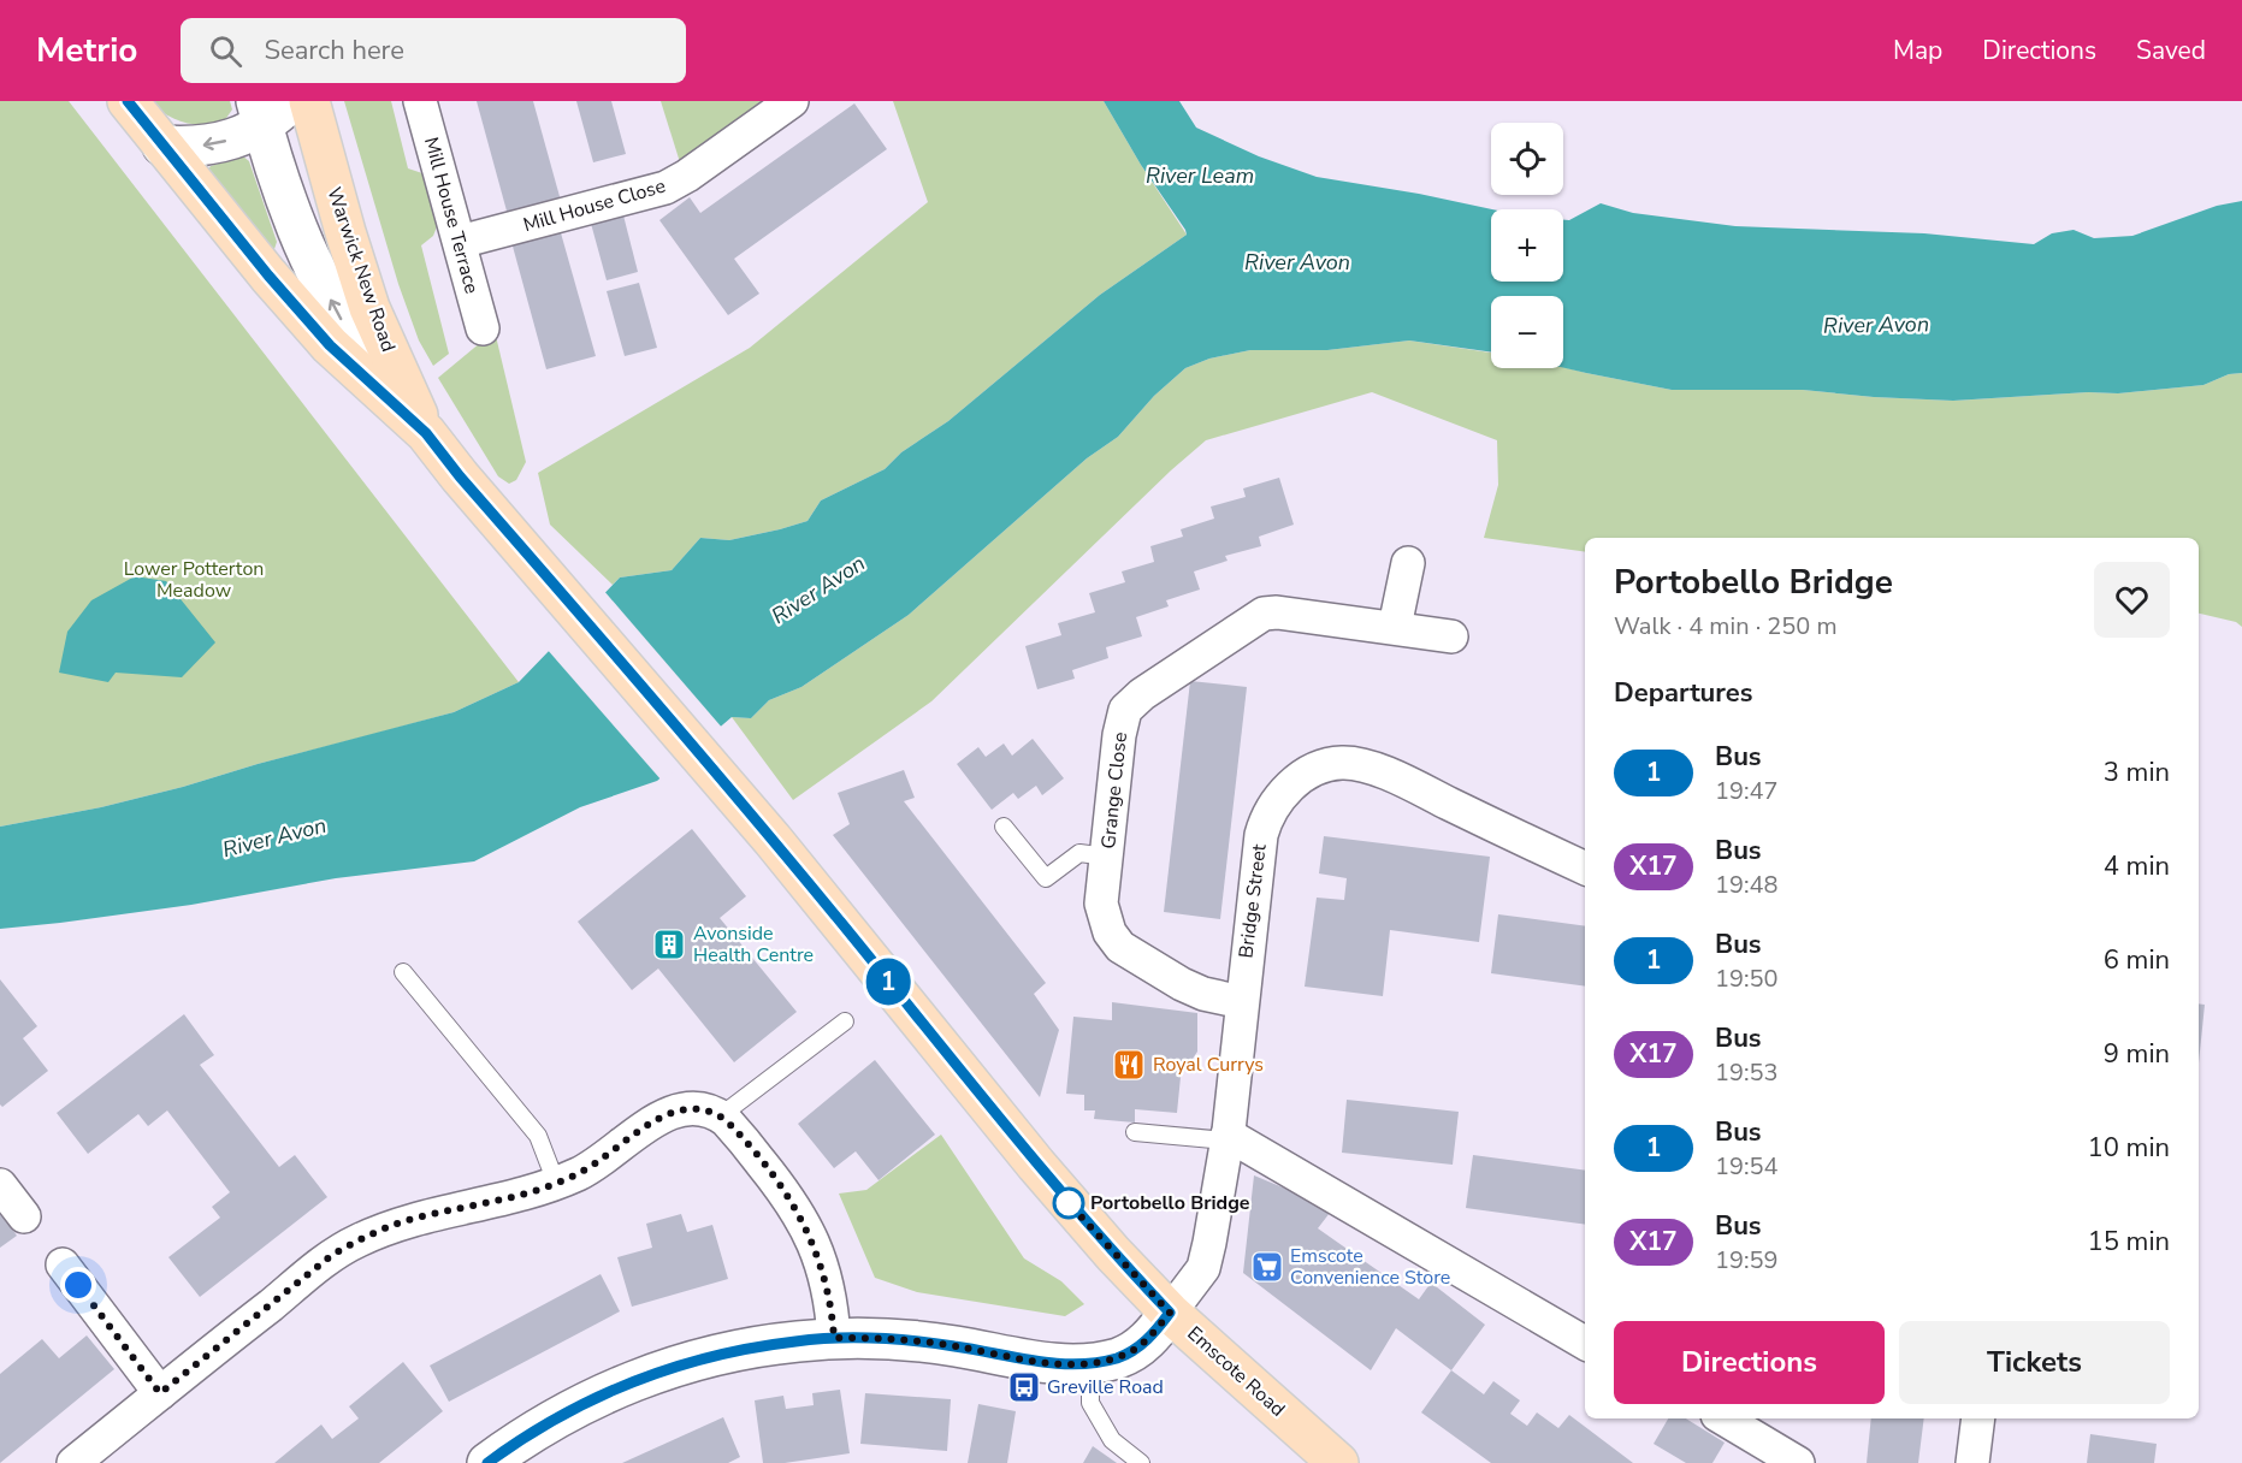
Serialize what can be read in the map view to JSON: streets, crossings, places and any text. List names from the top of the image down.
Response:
{
  "streets": {
    "main road": ["Warwick New Road", "Emscote Road"],
    "street": [
      "Mill House Close",
      "Mill House Terrace",
      "Grange Close",
      "Bridge Street"
    ]
  },
  "crossings": [
    ["Mill House Close", "Mill House Terrace"],
    ["Warwick New Road", "Emscote Road"],
    ["Grange Close", "Bridge Street"],
    ["Bridge Street", "Emscote Road"]
  ],
  "water": ["River Leam", "River Avon"],
  "parks": ["Lower Potterton Meadow"],
  "places": {
    "building": ["Avonside Health Centre"],
    "restaurant": ["Royal Currys"],
    "other": ["Portobello Bridge"],
    "supermarket": ["Emscote Convenience Store"],
    "bus stop": ["Greville Road"]
  },
  "lines": ["bus line 1"],
  "page": {
    "header": "Metrio",
    "search": "Search here",
    "nav": ["Map", "Directions", "Saved"],
    "on_map": "1",
    "map_buttons": ["+", "−"],
    "heading": [
      ["Portobello Bridge", "Walk · 4 min · 250 m"],
      "Departures"
    ],
    "list": [
      {
        "mark": "1",
        "name": "Bus",
        "note": "19:47",
        "value": "3 min"
      },
      {
        "mark": "X17",
        "name": "Bus",
        "note": "19:48",
        "value": "4 min"
      },
      {
        "mark": "1",
        "name": "Bus",
        "note": "19:50",
        "value": "6 min"
      },
      {
        "mark": "X17",
        "name": "Bus",
        "note": "19:53",
        "value": "9 min"
      },
      {
        "mark": "1",
        "name": "Bus",
        "note": "19:54",
        "value": "10 min"
      },
      {
        "mark": "X17",
        "name": "Bus",
        "note": "19:59",
        "value": "15 min"
      }
    ],
    "buttons": ["Directions", "Tickets"]
  }
}
